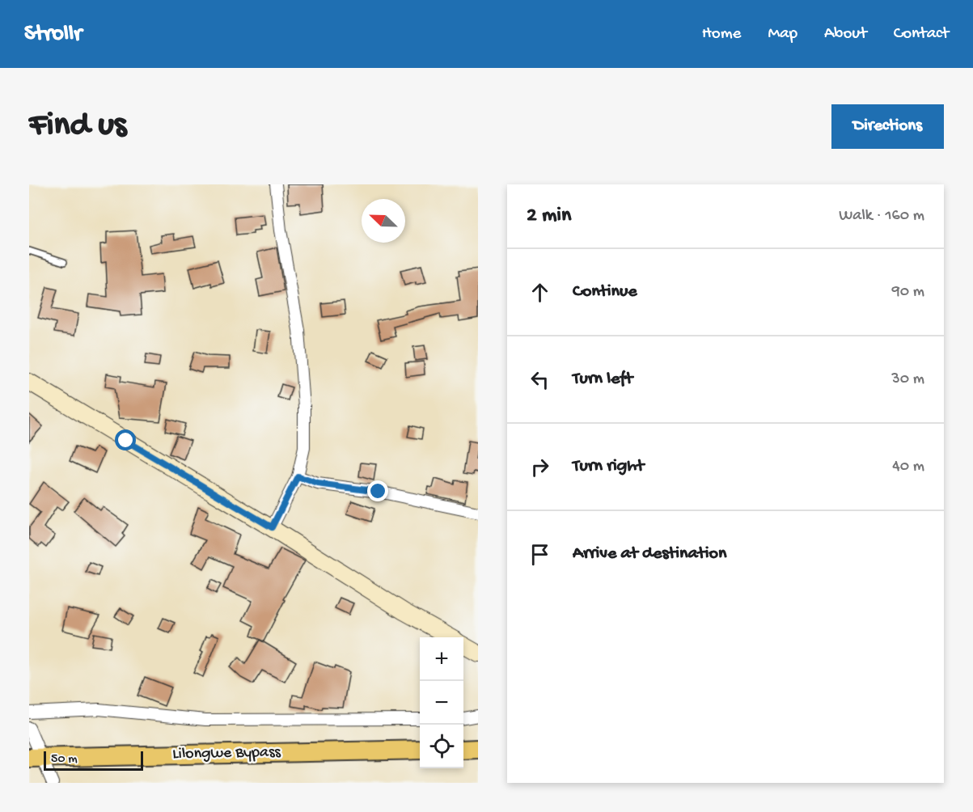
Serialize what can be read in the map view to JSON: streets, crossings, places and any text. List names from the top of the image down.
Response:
{
  "streets": {
    "main road": ["Lilongwe Bypass"]
  },
  "scale_bar": "50 m",
  "north": "top left",
  "page": {
    "header": "Strollr",
    "nav": [
      "Home",
      "Map",
      "About",
      "Contact"
    ],
    "buttons": "Directions",
    "title": "Find us",
    "heading": ["2 min", "Walk · 160 m"],
    "list": [
      ["Continue", "90 m"],
      ["Turn left", "30 m"],
      ["Turn right", "40 m"],
      "Arrive at destination"
    ],
    "map_buttons": ["+", "−"],
    "scale": "50 m"
  }
}
